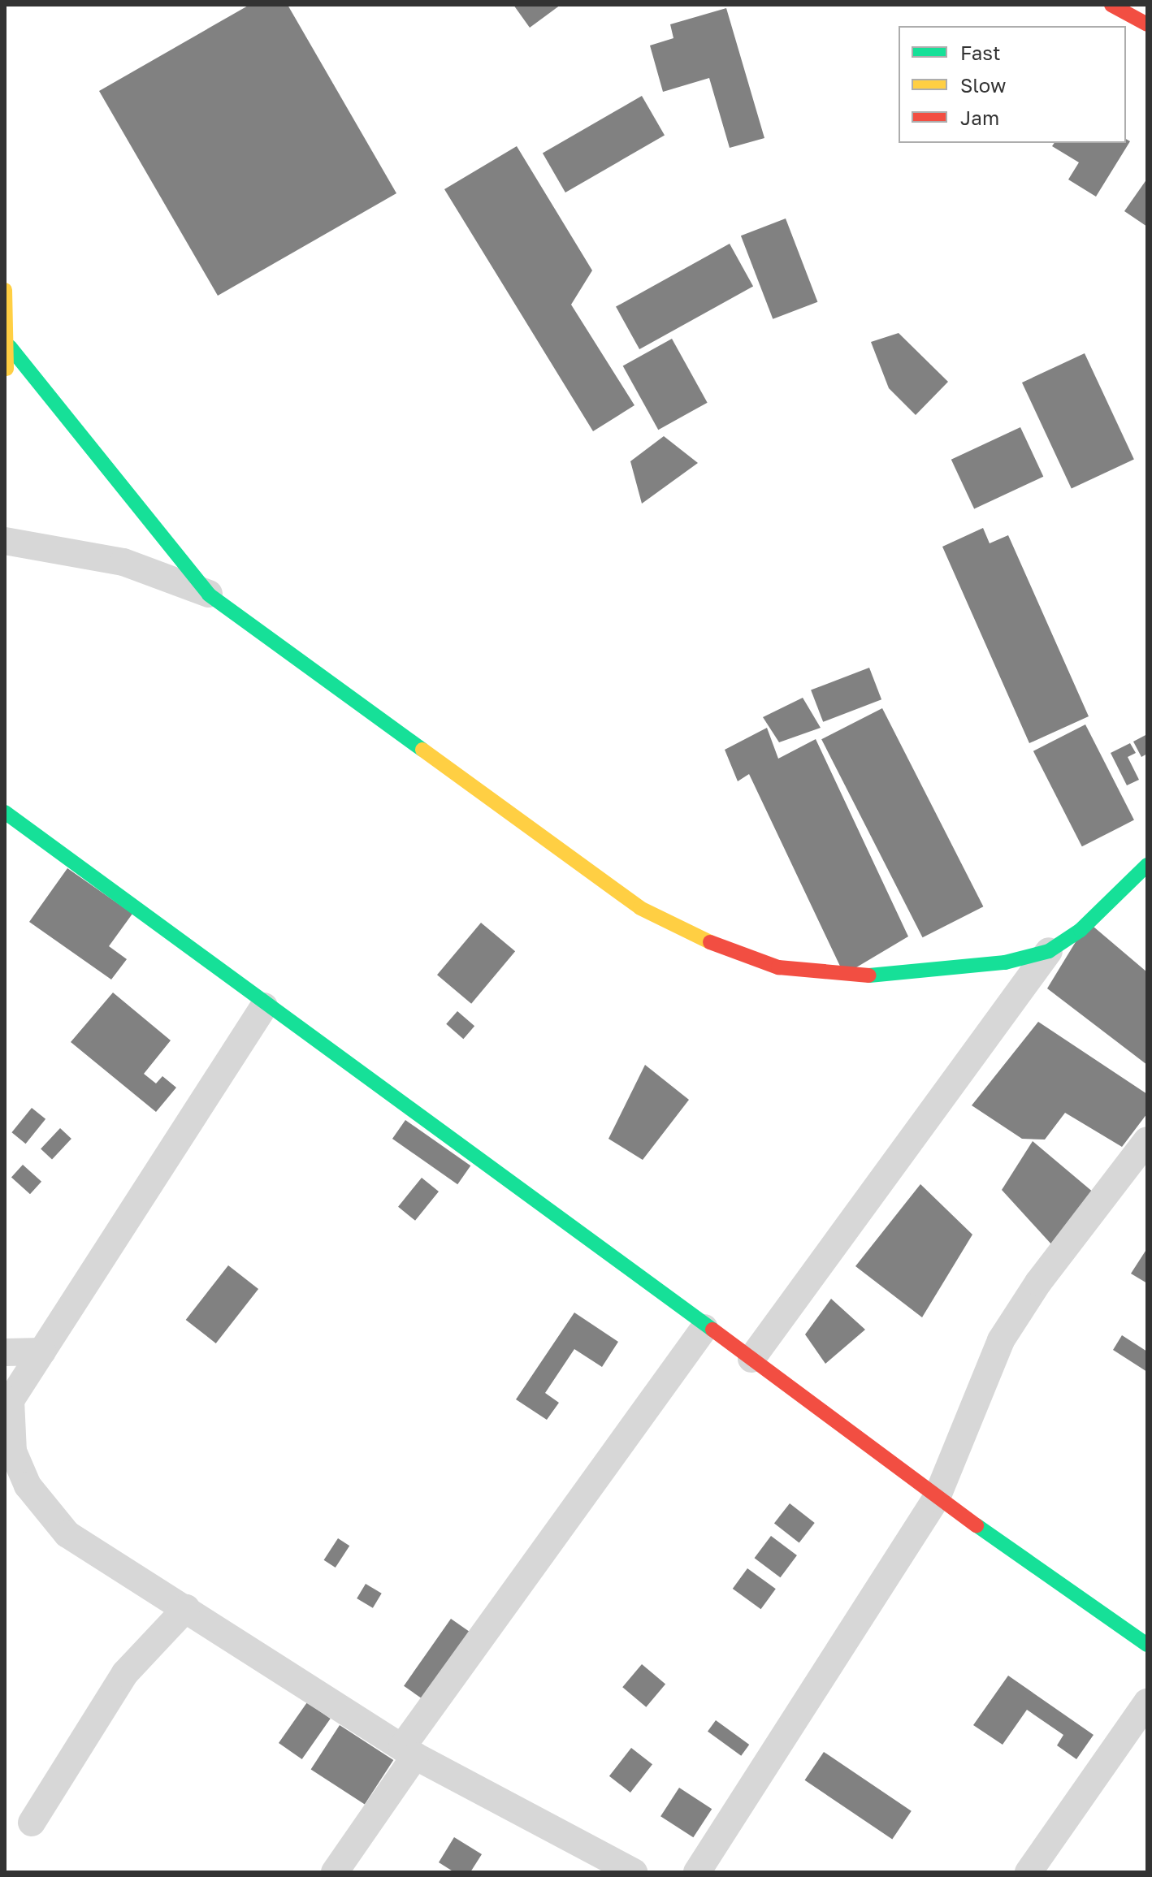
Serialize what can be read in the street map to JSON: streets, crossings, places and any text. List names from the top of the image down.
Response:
{
  "legend": ["Fast", "Slow", "Jam"]
}
